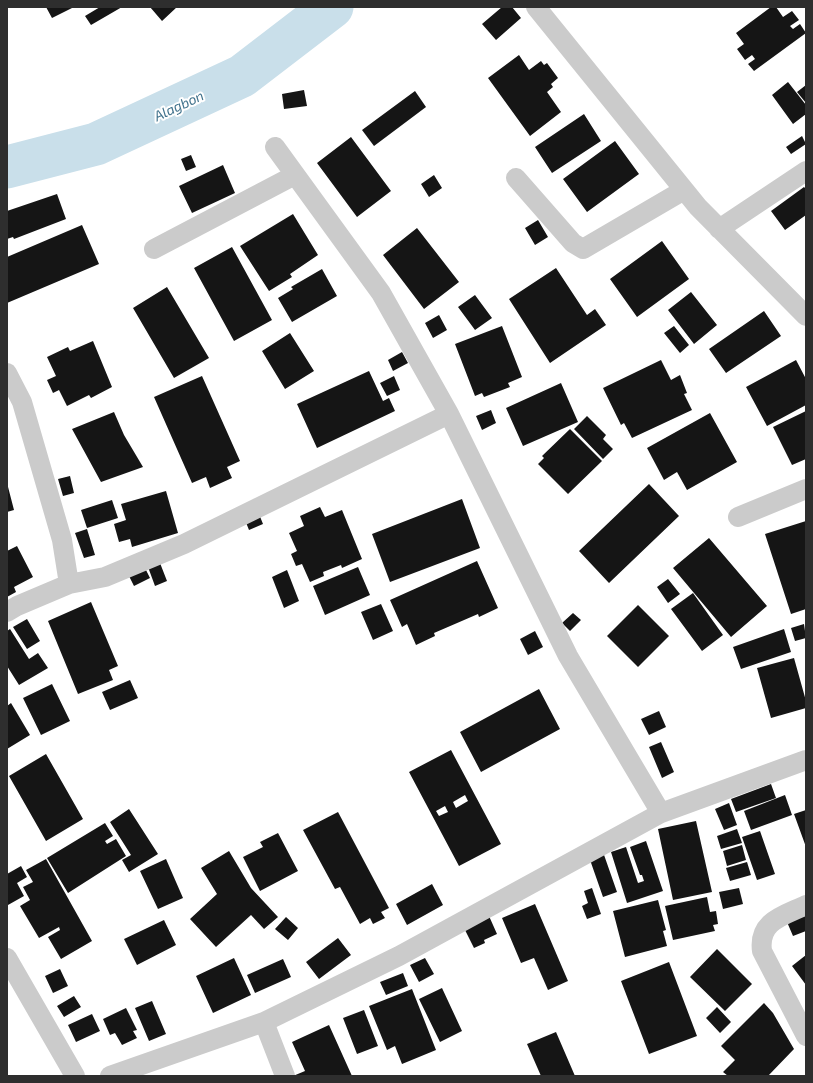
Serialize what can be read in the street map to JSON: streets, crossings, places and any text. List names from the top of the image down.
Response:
{
  "water": ["Alagbon"]
}
